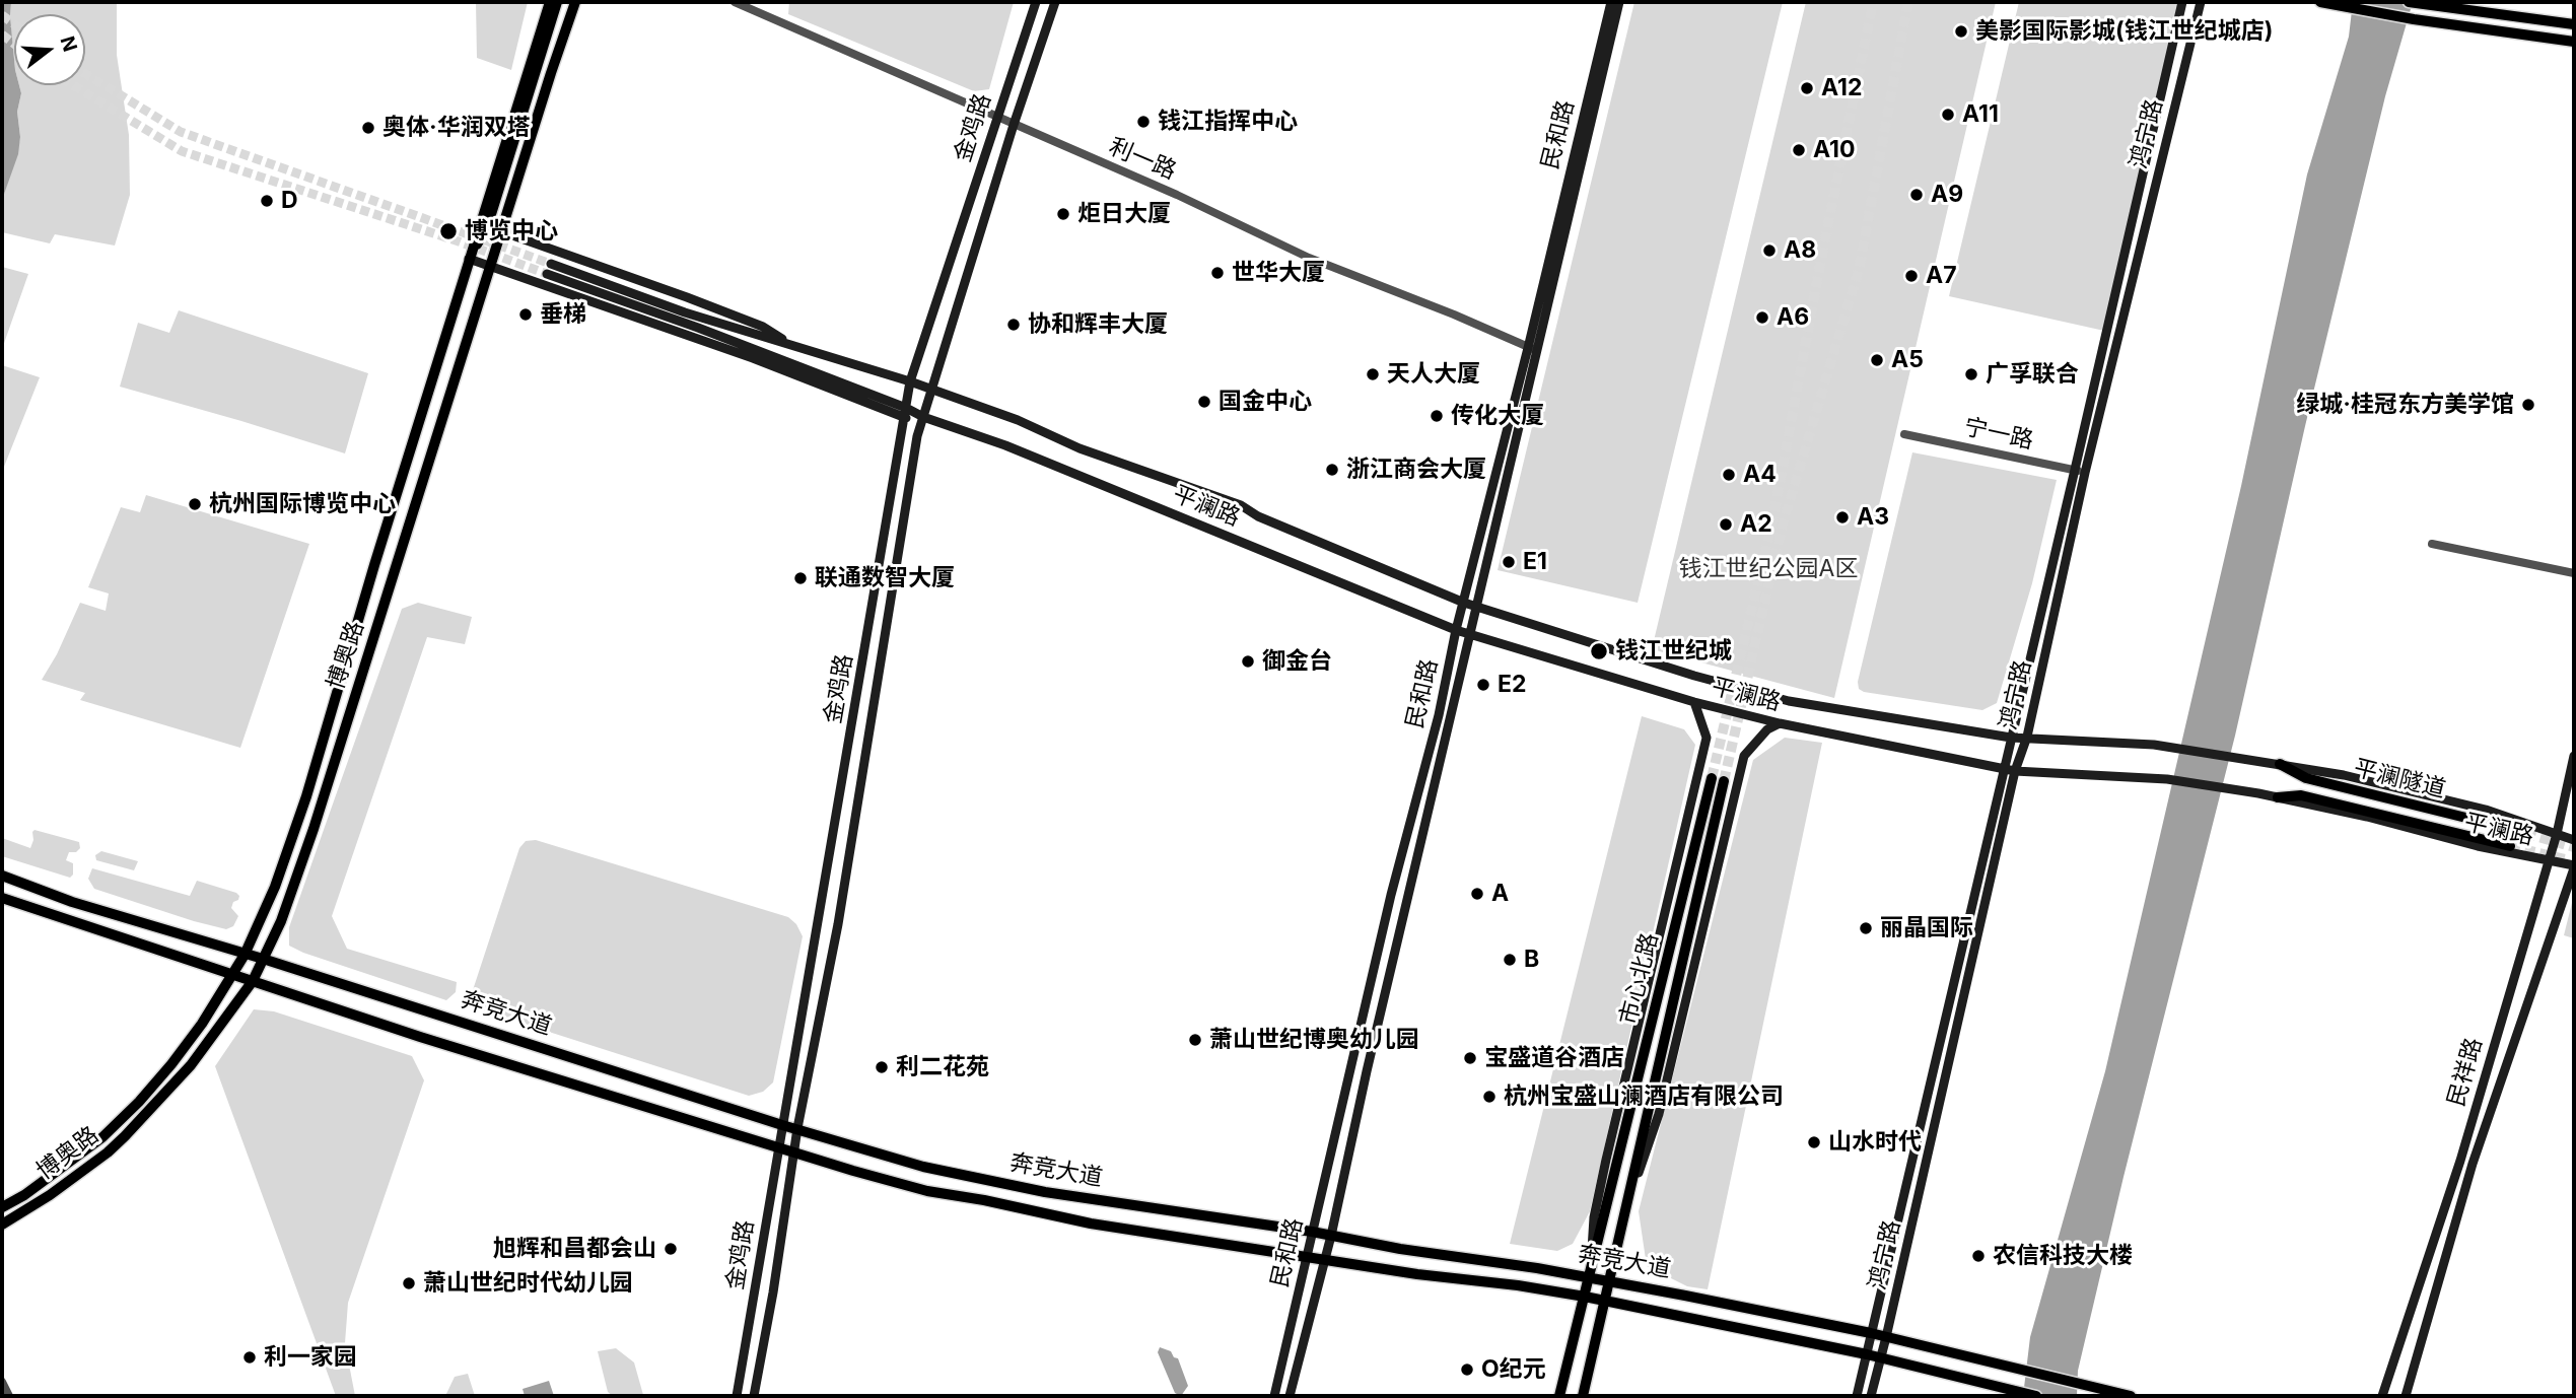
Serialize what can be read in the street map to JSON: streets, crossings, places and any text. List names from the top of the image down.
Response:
{
  "streets": {
    "main road": [
      "金鸡路",
      "鸿宁路",
      "民和路",
      "平澜路",
      "博奥路",
      "平澜隧道",
      "市心北路",
      "奔竞大道",
      "民祥路"
    ],
    "street": ["利一路", "宁一路"]
  },
  "crossings": [
    ["金鸡路", "利一路"],
    ["金鸡路", "平澜路"],
    ["金鸡路", "奔竞大道"],
    ["鸿宁路", "宁一路"],
    ["鸿宁路", "平澜路"],
    ["鸿宁路", "奔竞大道"],
    ["民和路", "利一路"],
    ["民和路", "平澜路"],
    ["民和路", "奔竞大道"],
    ["平澜路", "平澜隧道"],
    ["平澜路", "民祥路"],
    ["博奥路", "奔竞大道"],
    ["市心北路", "奔竞大道"]
  ],
  "parks": ["钱江世纪公园A区"],
  "places": [
    "美影国际影城(钱江世纪城店)",
    "A12",
    "A11",
    "钱江指挥中心",
    "奥体·华润双塔",
    "A10",
    "A9",
    "D",
    "炬日大厦",
    "博览中心",
    "A8",
    "世华大厦",
    "A7",
    "垂梯",
    "A6",
    "协和辉丰大厦",
    "A5",
    "天人大厦",
    "广孚联合",
    "国金中心",
    "绿城·桂冠东方美学馆",
    "传化大厦",
    "浙江商会大厦",
    "A4",
    "杭州国际博览中心",
    "A3",
    "A2",
    "E1",
    "联通数智大厦",
    "钱江世纪城",
    "御金台",
    "E2",
    "A",
    "丽晶国际",
    "B",
    "萧山世纪博奥幼儿园",
    "宝盛道谷酒店",
    "利二花苑",
    "杭州宝盛山澜酒店有限公司",
    "山水时代",
    "旭辉和昌都会山",
    "农信科技大楼",
    "萧山世纪时代幼儿园",
    "利一家园",
    "O纪元"
  ],
  "north": "right"
}
